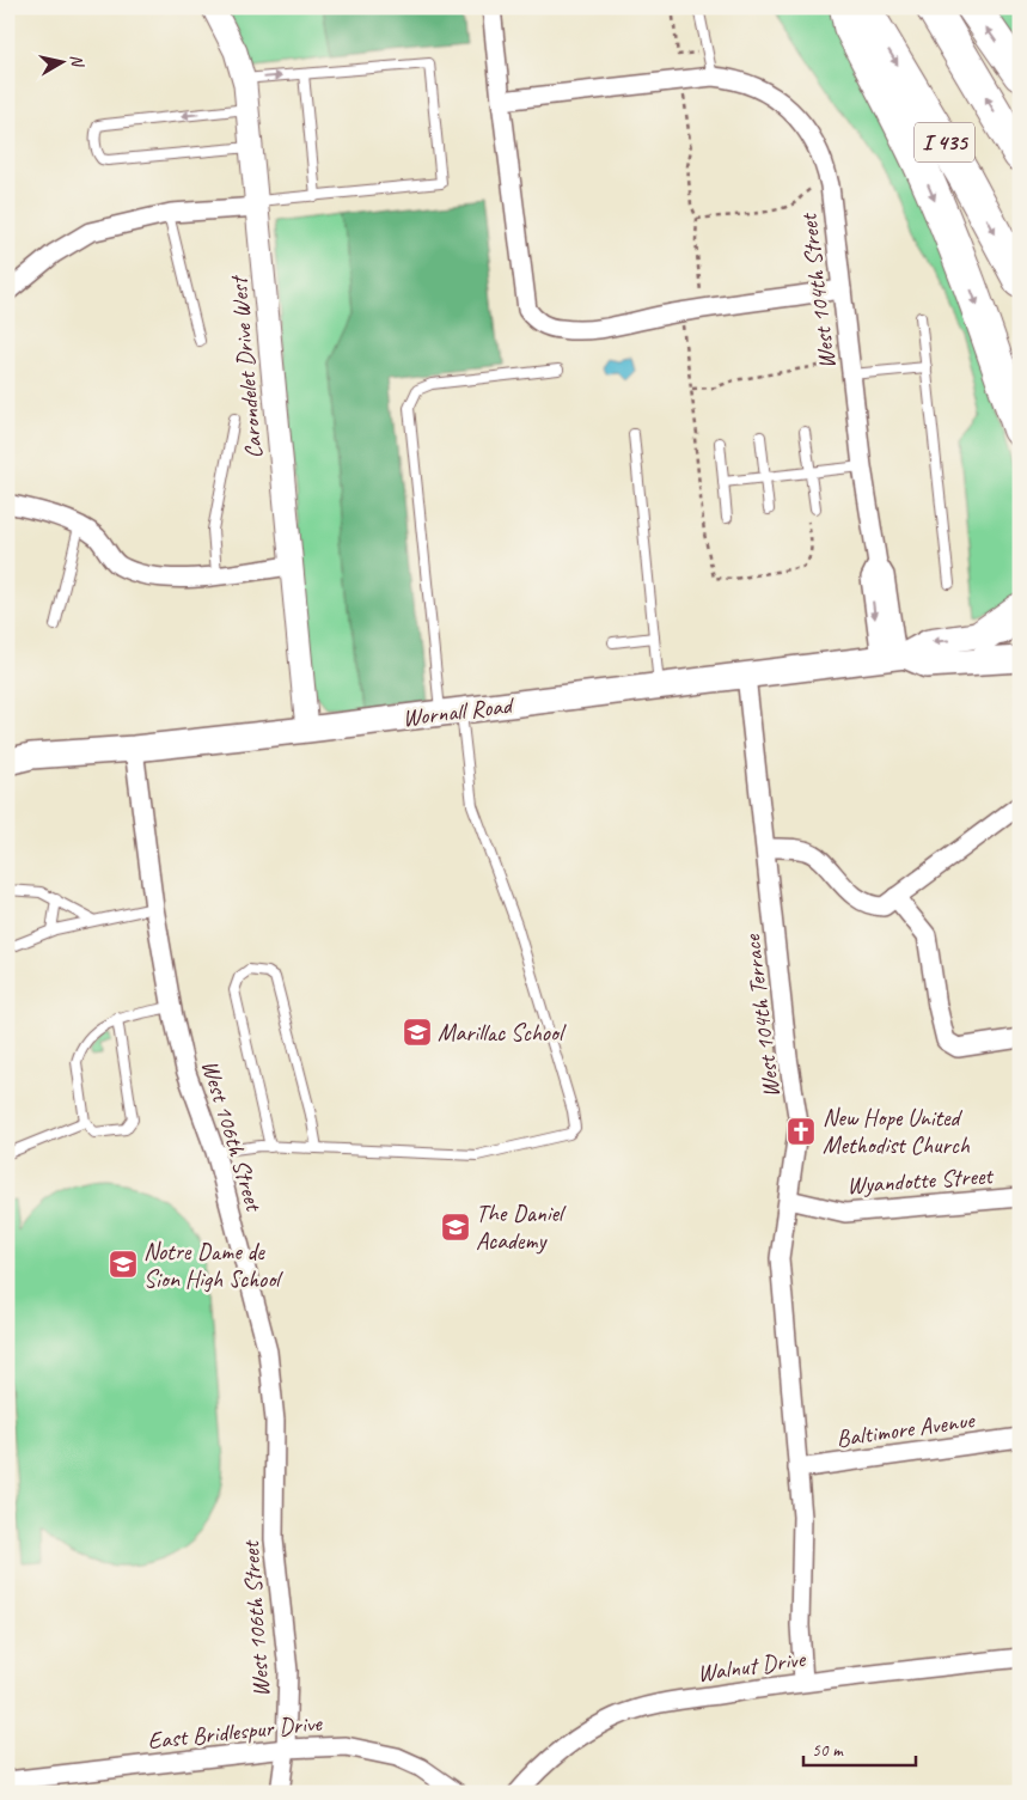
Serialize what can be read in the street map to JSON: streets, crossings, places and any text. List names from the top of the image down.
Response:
{
  "streets": {
    "highway": ["I 435"],
    "main road": ["Wornall Road"],
    "street": [
      "West 104th Street",
      "Carondelet Drive West",
      "West 104th Terrace",
      "West 106th Street",
      "Wyandotte Street",
      "Baltimore Avenue",
      "Walnut Drive",
      "East Bridlespur Drive"
    ]
  },
  "crossings": [
    ["West 104th Street", "Wornall Road"],
    ["Carondelet Drive West", "Wornall Road"],
    ["Wornall Road", "West 104th Terrace"],
    ["Wornall Road", "West 106th Street"],
    ["West 104th Terrace", "Wyandotte Street"],
    ["West 104th Terrace", "Baltimore Avenue"],
    ["West 104th Terrace", "Walnut Drive"],
    ["West 106th Street", "East Bridlespur Drive"]
  ],
  "places": {
    "school or university": ["Marillac School", "The Daniel Academy", "Notre Dame de Sion High School"],
    "church": ["New Hope United Methodist Church"]
  },
  "scale_bar": "50 m",
  "north": "right"
}
